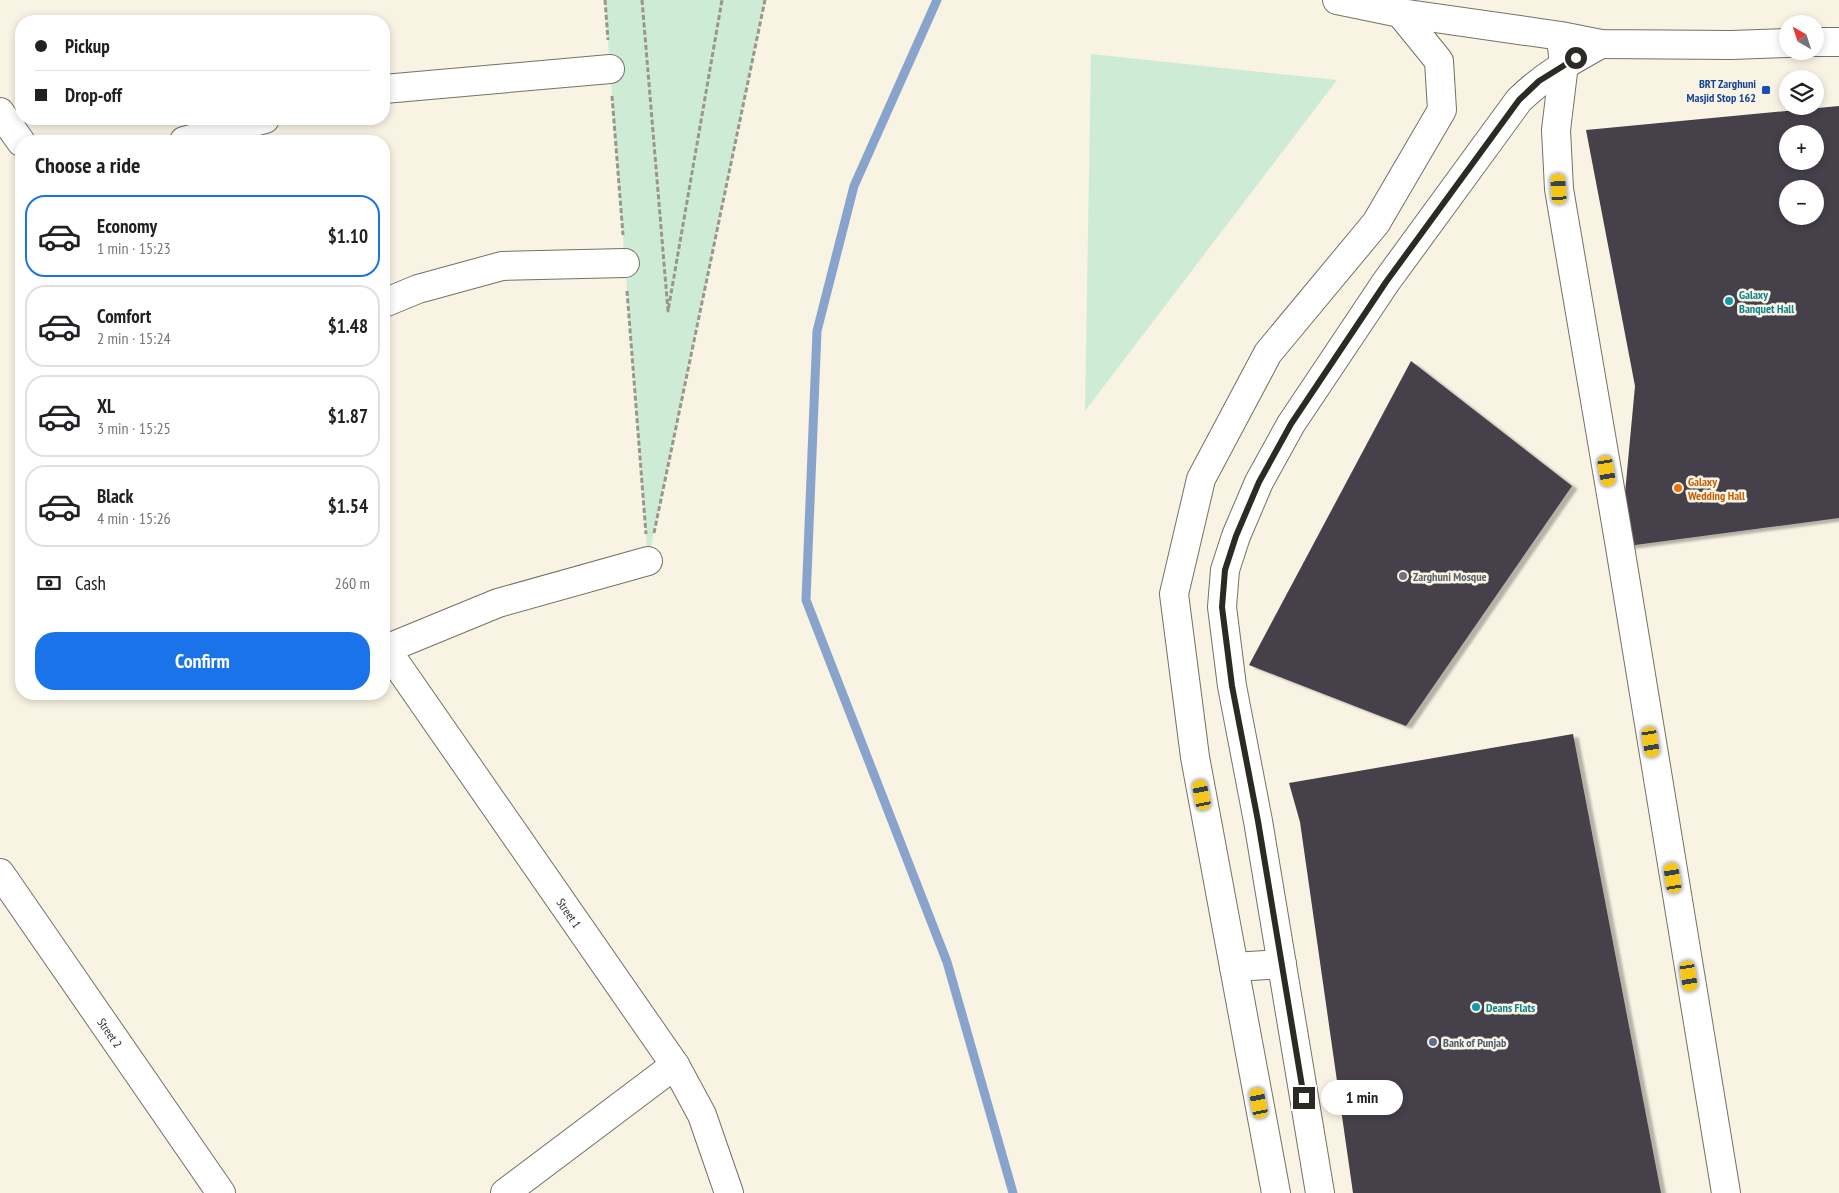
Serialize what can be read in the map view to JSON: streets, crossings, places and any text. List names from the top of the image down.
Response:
{
  "streets": {
    "street": ["Street 1", "Street 2"]
  },
  "places": {
    "transit": ["BRT Zarghuni Masjid Stop 162"],
    "other": [
      "Galaxy Banquet Hall",
      "Galaxy Wedding Hall",
      "Zarghuni Mosque",
      "Deans Flats",
      "Bank of Punjab"
    ]
  },
  "north": "top left",
  "page": {
    "map_buttons": ["+", "−"],
    "banner": ["Pickup", "Drop-off"],
    "heading": "Choose a ride",
    "list": [
      {
        "name": "Economy",
        "note": "1 min · 15:23",
        "value": "$1.10"
      },
      {
        "name": "Comfort",
        "note": "2 min · 15:24",
        "value": "$1.48"
      },
      {
        "name": "XL",
        "note": "3 min · 15:25",
        "value": "$1.87"
      },
      {
        "name": "Black",
        "note": "4 min · 15:26",
        "value": "$1.54"
      }
    ],
    "pay": ["Cash", "260 m"],
    "buttons": "Confirm",
    "bubble": "1 min"
  }
}
